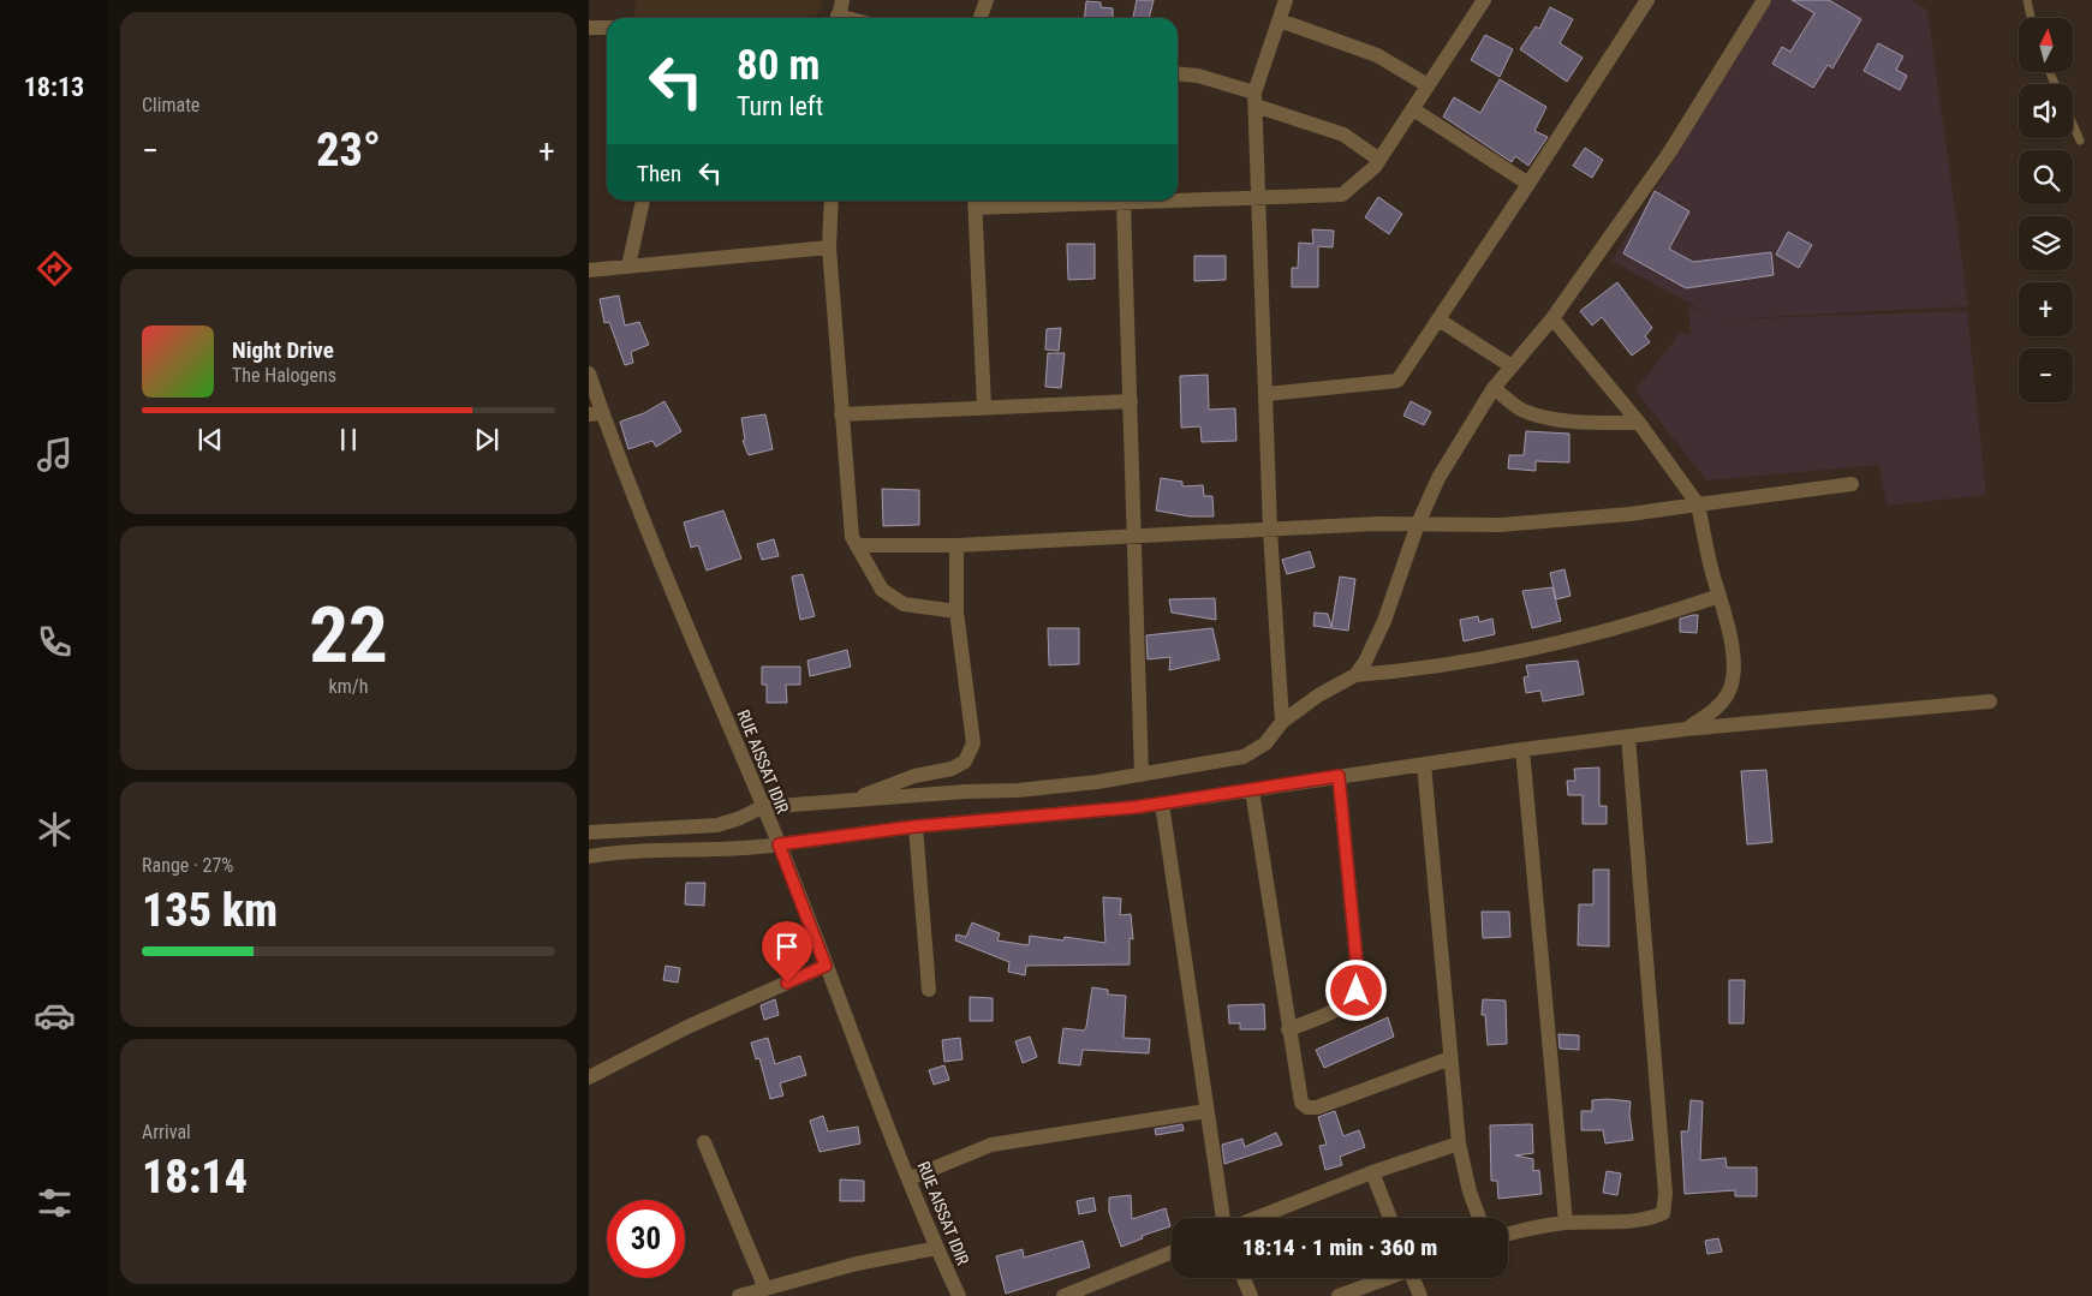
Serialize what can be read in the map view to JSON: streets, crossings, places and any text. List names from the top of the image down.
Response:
{
  "streets": {
    "street": ["RUE AISSAT IDIR"]
  },
  "north": "top",
  "page": {
    "tabs": "18:13",
    "tile": [
      "Climate",
      ["22", "km/h"],
      ["Range · 27%", "135 km"],
      ["Arrival", "18:14"]
    ],
    "map_buttons": ["+", "−"],
    "turn": ["80 m", "Turn left"],
    "heat": ["−", "23°", "+"],
    "then": "Then",
    "song": ["Night Drive", "The Halogens"],
    "limit": "30",
    "trip": "18:14 · 1 min · 360 m"
  }
}
